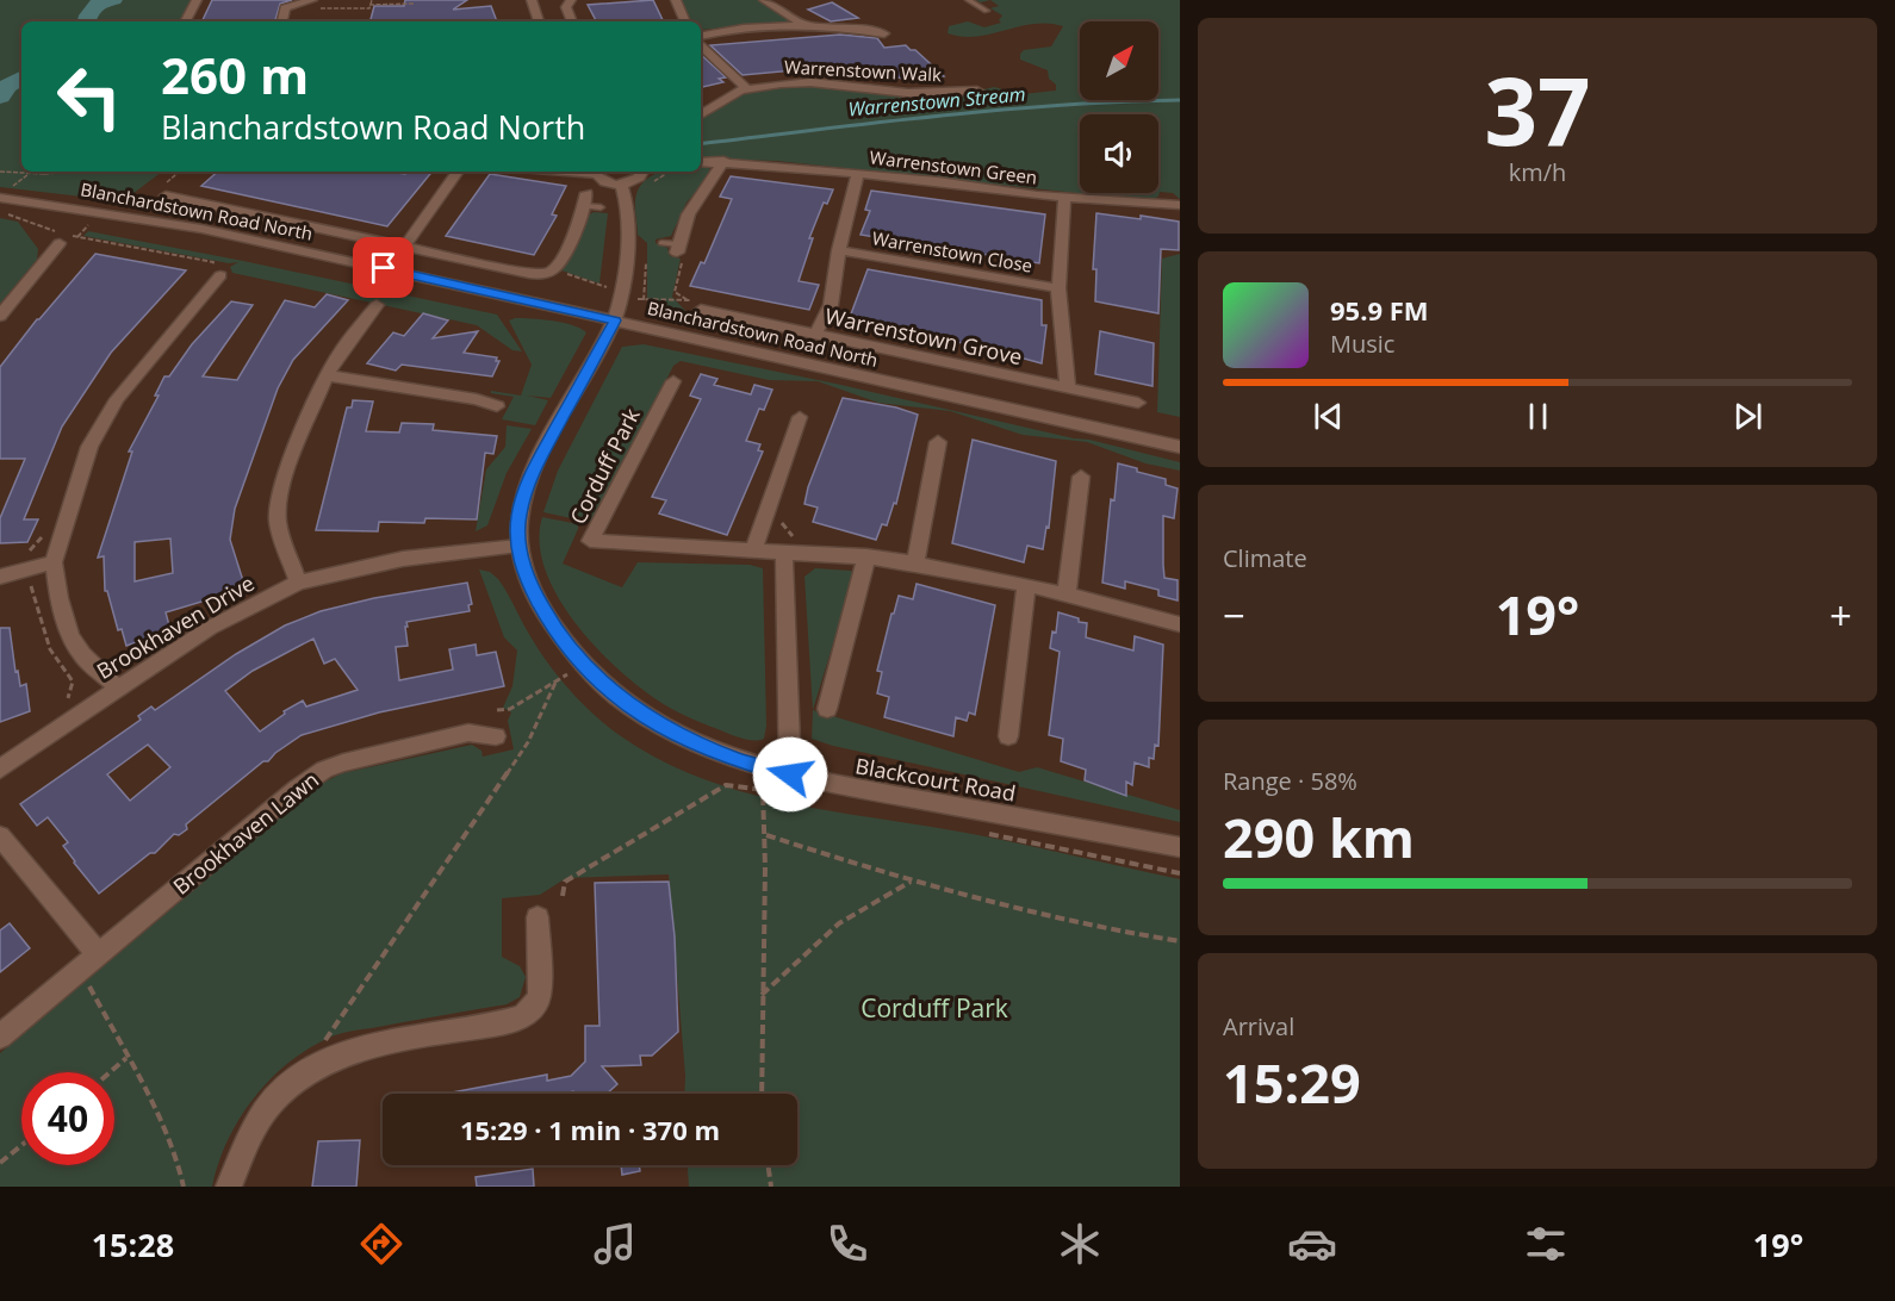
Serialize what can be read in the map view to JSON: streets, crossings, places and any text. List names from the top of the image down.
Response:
{
  "streets": {
    "street": [
      "Warrenstown Walk",
      "Warrenstown Green",
      "Blanchardstown Road North",
      "Warrenstown Close",
      "Warrenstown Grove",
      "Corduff Park",
      "Brookhaven Drive",
      "Blackcourt Road",
      "Brookhaven Lawn"
    ]
  },
  "crossings": [
    ["Blanchardstown Road North", "Blackcourt Road"],
    ["Brookhaven Drive", "Blackcourt Road"]
  ],
  "water": ["Warrenstown Stream"],
  "parks": ["Corduff Park"],
  "north": "top right",
  "page": {
    "tile": [
      ["37", "km/h"],
      "Climate",
      ["Range · 58%", "290 km"],
      ["Arrival", "15:29"]
    ],
    "turn": ["260 m", "Blanchardstown Road North"],
    "song": ["95.9 FM", "Music"],
    "heat": ["−", "19°", "+"],
    "limit": "40",
    "trip": "15:29 · 1 min · 370 m",
    "tabs": ["15:28", "19°"]
  }
}
